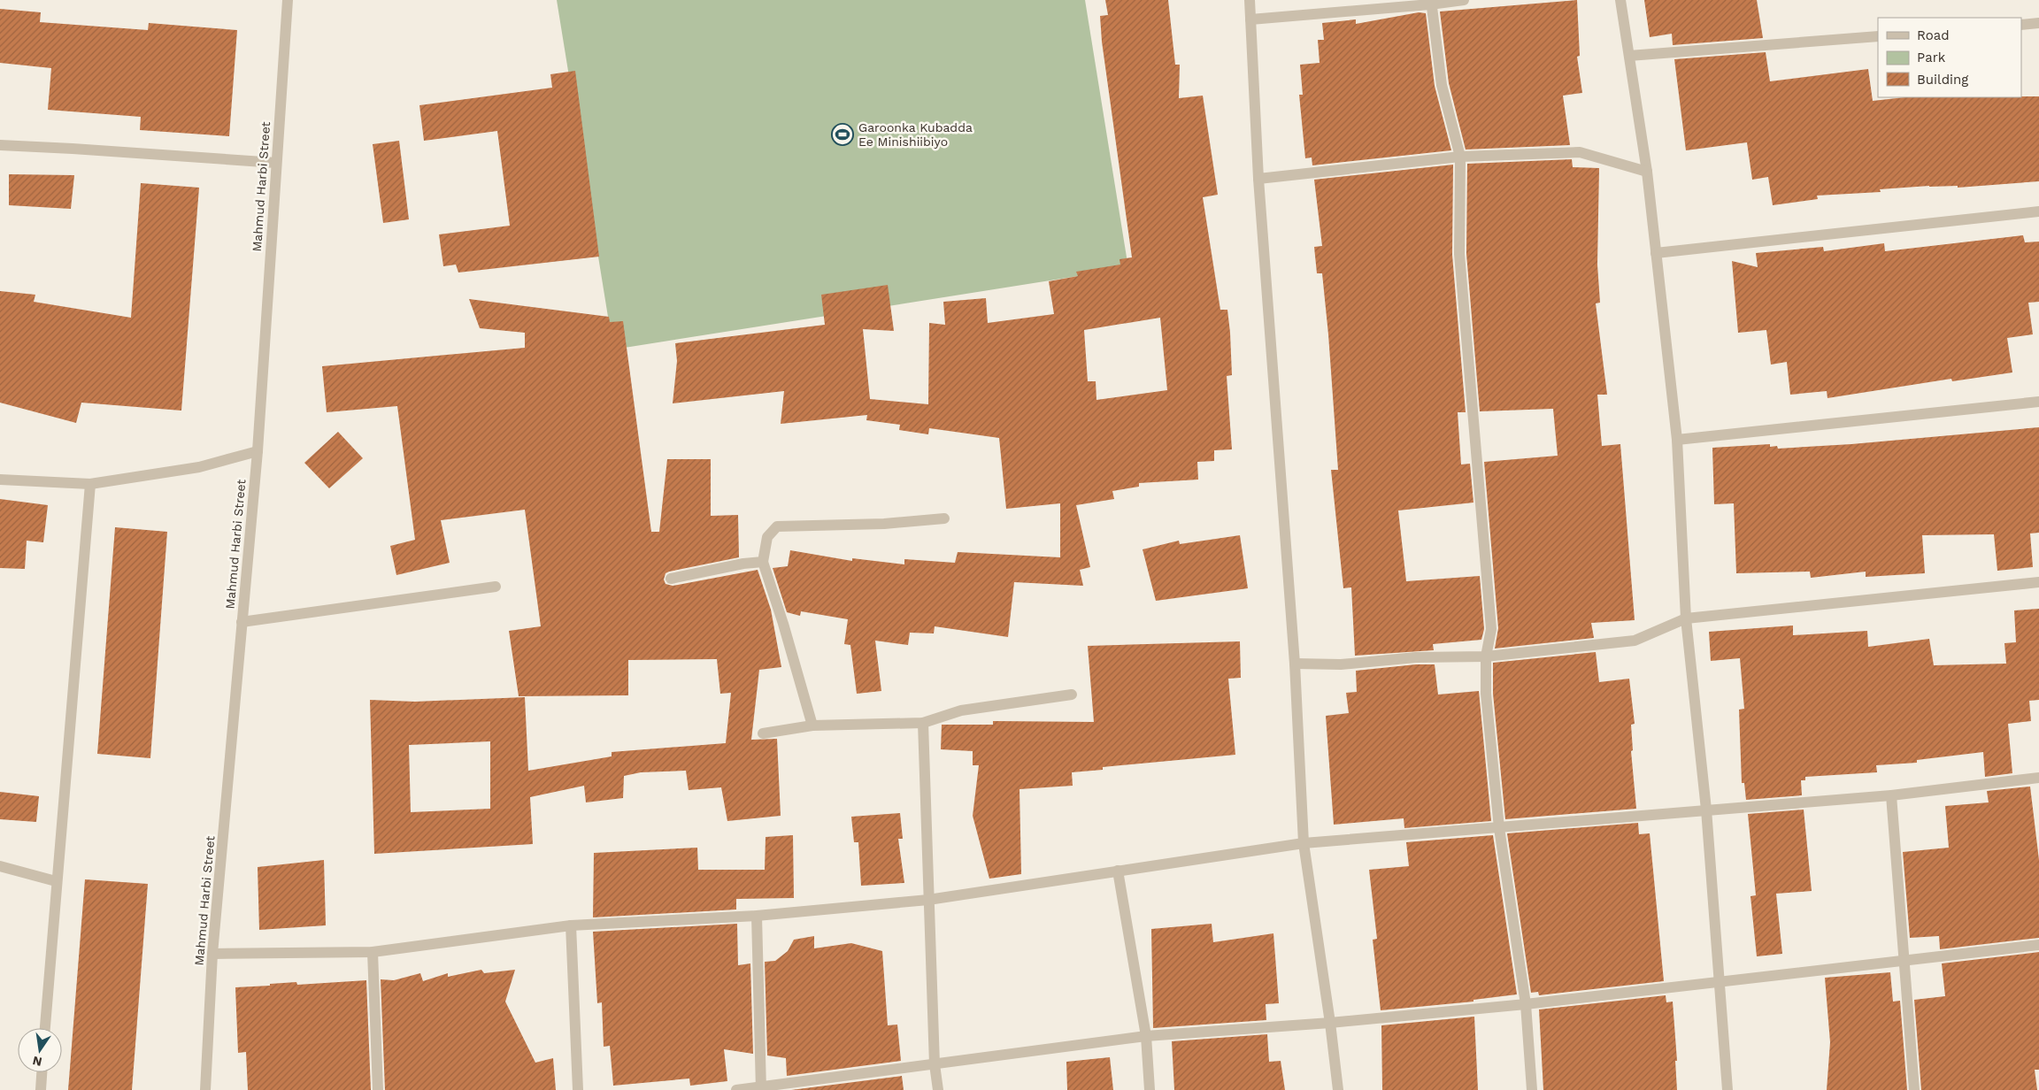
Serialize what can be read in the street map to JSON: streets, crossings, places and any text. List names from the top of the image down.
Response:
{
  "streets": {
    "street": ["Mahmud Harbi Street"]
  },
  "places": {
    "sports": ["Garoonka Kubadda Ee Minishiibiyo"]
  },
  "legend": ["Road", "Park", "Building"],
  "north": "bottom"
}
